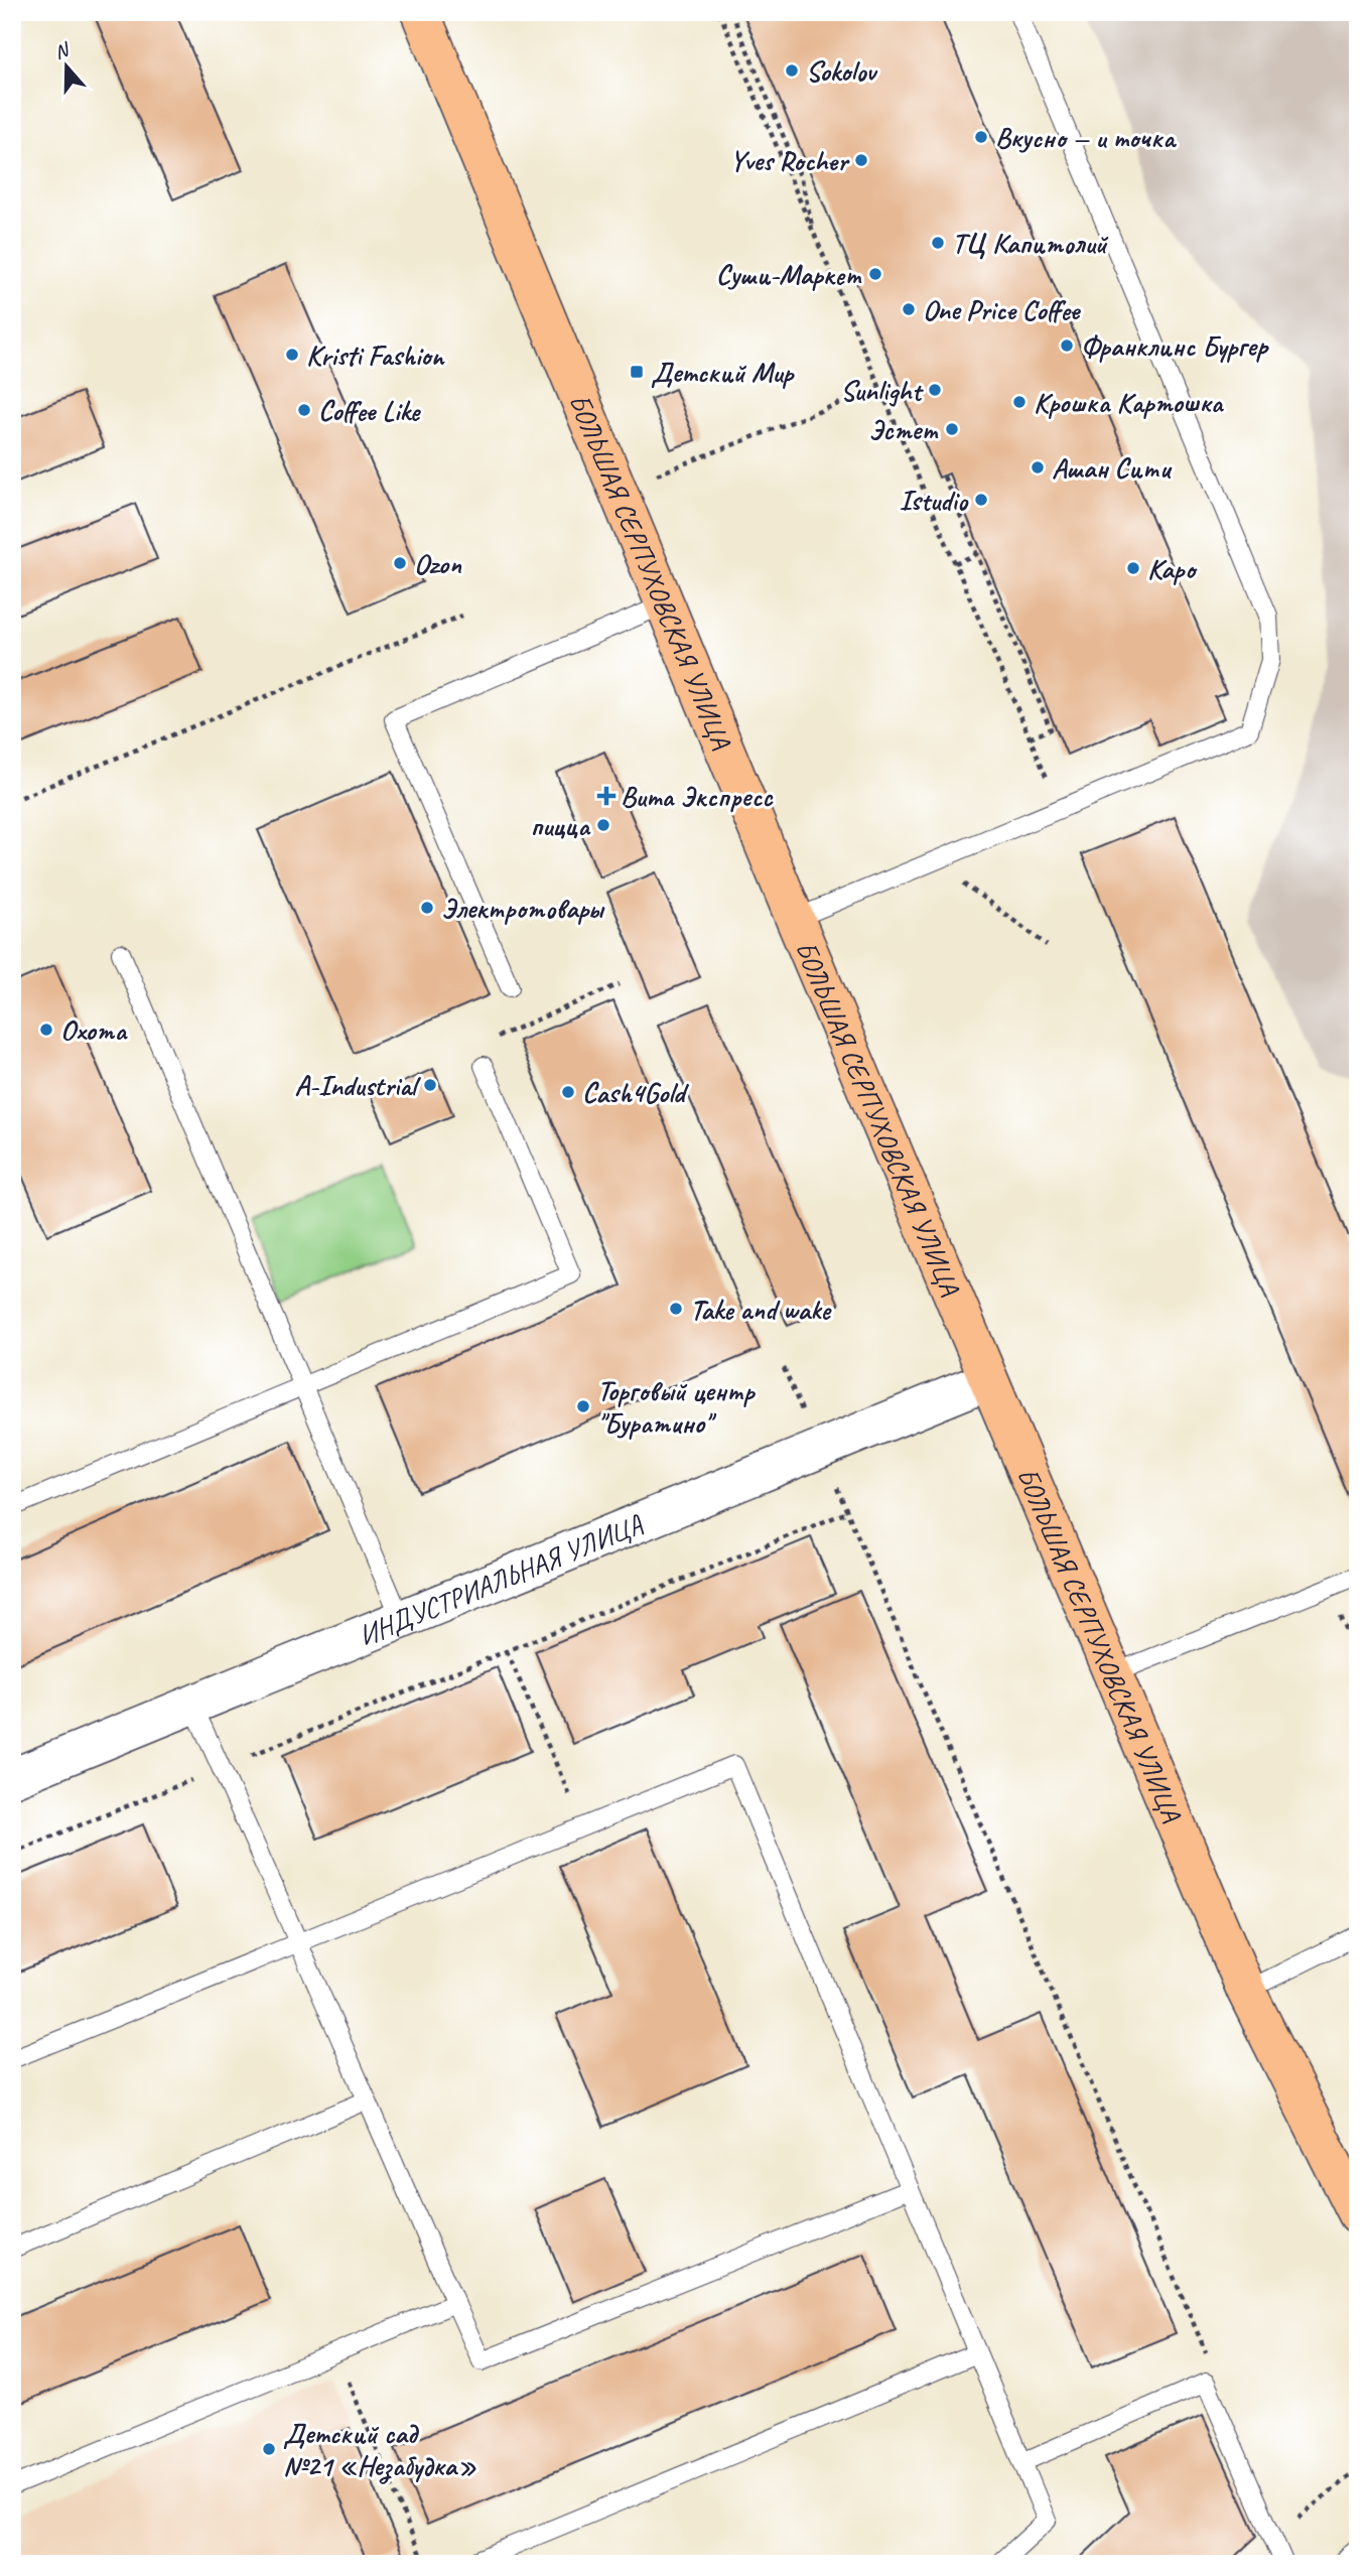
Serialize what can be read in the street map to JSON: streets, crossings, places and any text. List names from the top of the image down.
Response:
{
  "streets": {
    "main road": ["БОЛЬШАЯ СЕРПУХОВСКАЯ УЛИЦА"],
    "street": ["ИНДУСТРИАЛЬНАЯ УЛИЦА"]
  },
  "crossings": [
    ["БОЛЬШАЯ СЕРПУХОВСКАЯ УЛИЦА", "ИНДУСТРИАЛЬНАЯ УЛИЦА"]
  ],
  "places": {
    "other": [
      "Sokolov",
      "Вкусно — и точка",
      "Yves Rocher",
      "ТЦ Капитолий",
      "Суши-Маркет",
      "One Price Coffee",
      "Франклинс Бургер",
      "Kristi Fashion",
      "Sunlight",
      "Крошка Картошка",
      "Coffee Like",
      "Эстет",
      "Ашан Сити",
      "Istudio",
      "Ozon",
      "Каро",
      "пицца",
      "Электротовары",
      "Охота",
      "A-Industrial",
      "Cash4Gold",
      "Take and wake",
      "Торговый центр \"Буратино\"",
      "Детский сад №21 «Незабудка»"
    ],
    "transit": ["Детский Мир"],
    "health": ["Вита Экспресс"]
  },
  "north": "top"
}
